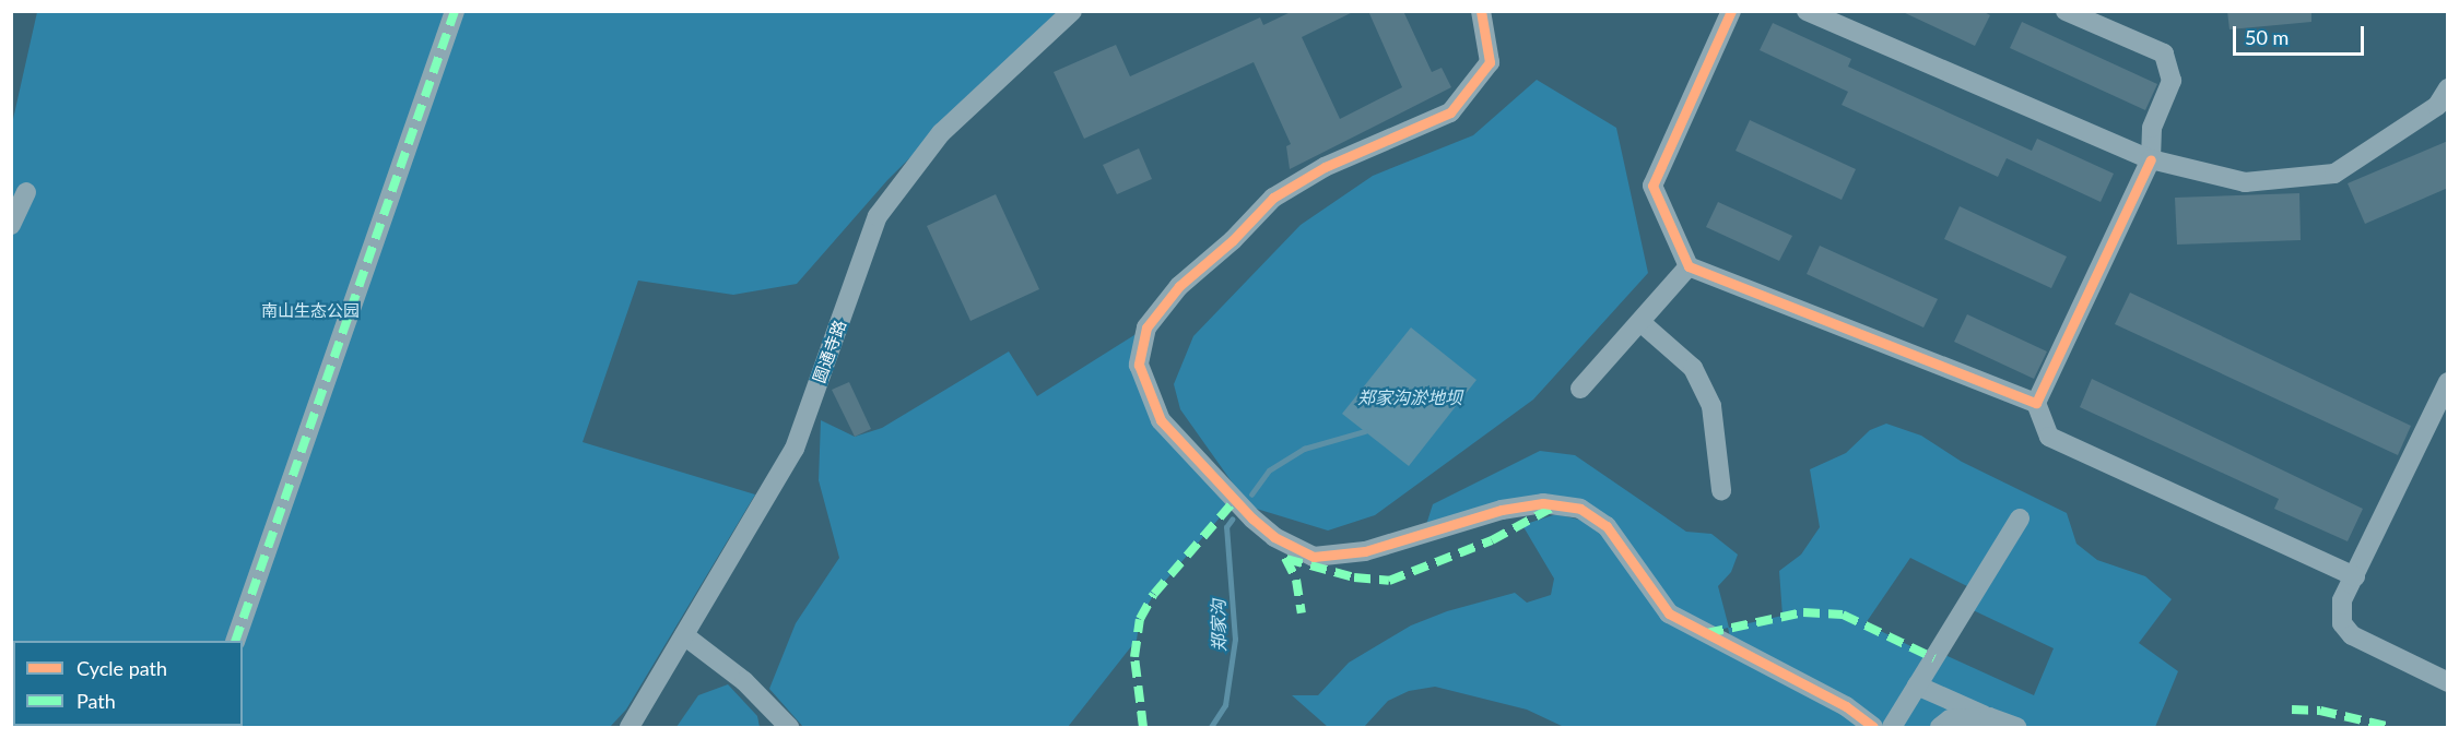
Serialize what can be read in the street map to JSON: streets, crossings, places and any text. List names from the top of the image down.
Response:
{
  "streets": {
    "street": ["圆通寺路"]
  },
  "water": ["郑家沟淤地坝", "郑家沟"],
  "parks": ["南山生态公园"],
  "legend": ["Cycle path", "Path"],
  "scale_bar": "50 m"
}
